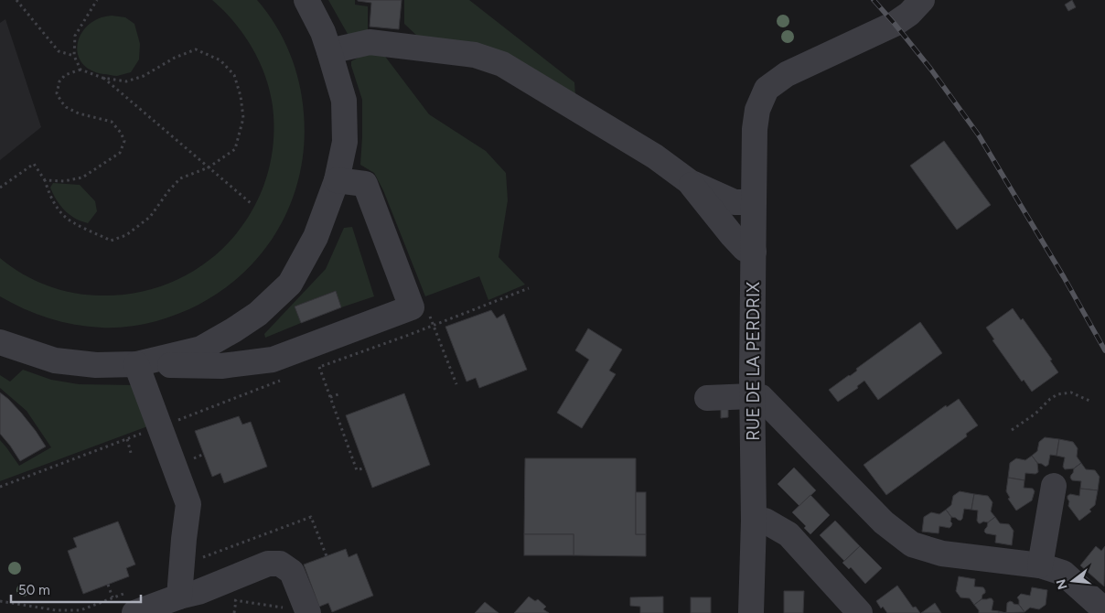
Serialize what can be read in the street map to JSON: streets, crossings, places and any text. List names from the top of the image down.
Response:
{
  "streets": {
    "street": ["RUE DE LA PERDRIX"]
  },
  "scale_bar": "50 m",
  "north": "left"
}
